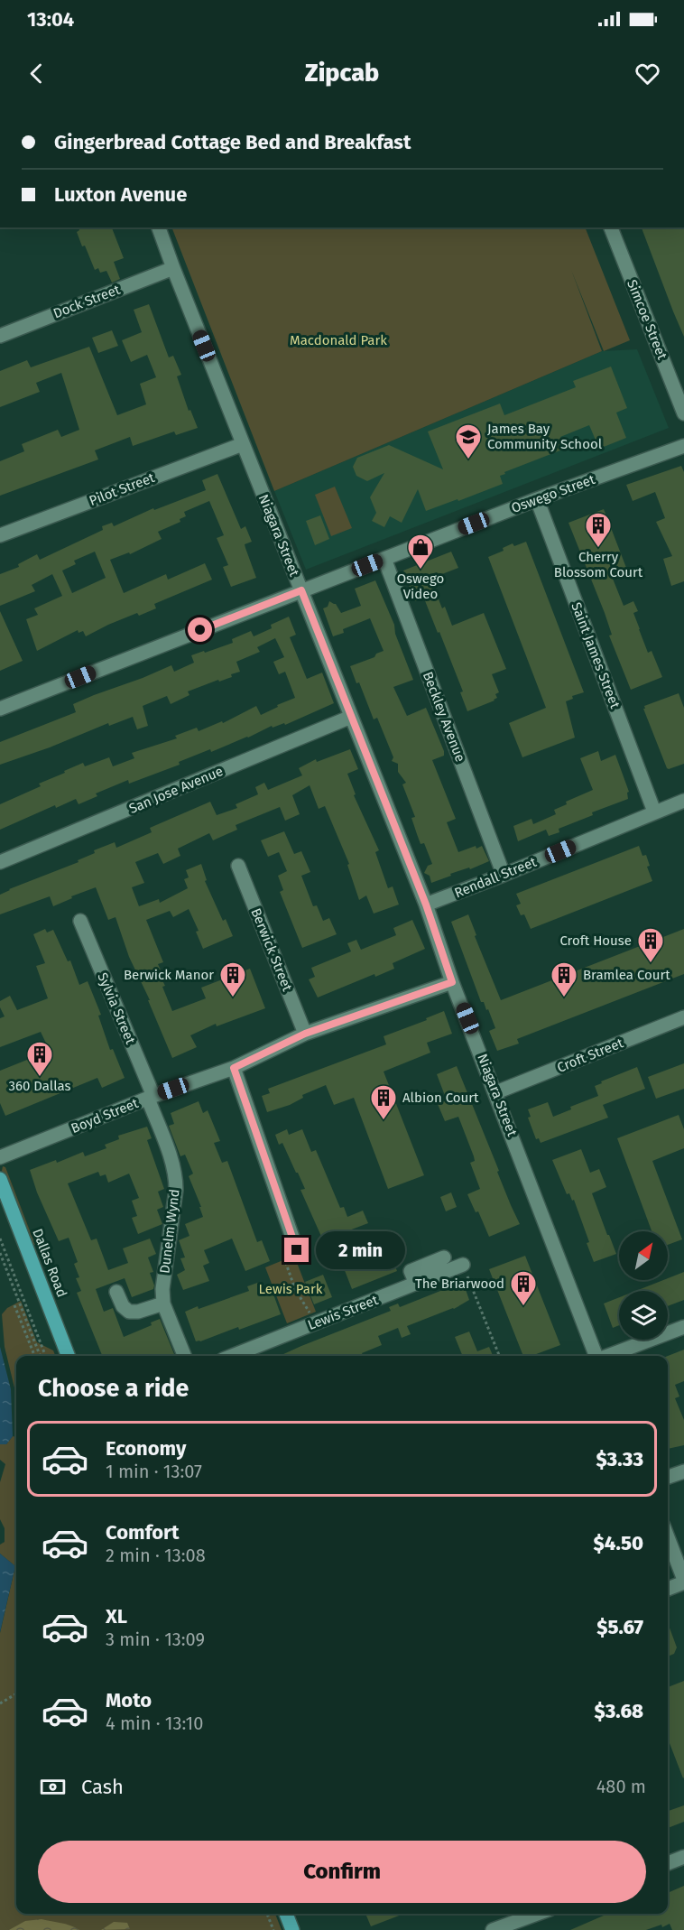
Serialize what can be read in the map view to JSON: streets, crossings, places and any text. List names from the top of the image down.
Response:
{
  "streets": {
    "main road": ["Dallas Road"],
    "street": [
      "Dock Street",
      "Simcoe Street",
      "Pilot Street",
      "Oswego Street",
      "Niagara Street",
      "Saint James Street",
      "Beckley Avenue",
      "San Jose Avenue",
      "Rendall Street",
      "Berwick Street",
      "Sylvia Street",
      "Croft Street",
      "Boyd Street",
      "Dunelm Wynd",
      "Lewis Street"
    ]
  },
  "crossings": [
    ["Dock Street", "Niagara Street"],
    ["Pilot Street", "Niagara Street"],
    ["Oswego Street", "Niagara Street"],
    ["Oswego Street", "Saint James Street"],
    ["Oswego Street", "Beckley Avenue"],
    ["Niagara Street", "San Jose Avenue"],
    ["Niagara Street", "Rendall Street"],
    ["Niagara Street", "Croft Street"],
    ["Niagara Street", "Boyd Street"],
    ["Saint James Street", "Rendall Street"],
    ["Beckley Avenue", "Rendall Street"],
    ["Berwick Street", "Boyd Street"],
    ["Sylvia Street", "Boyd Street"],
    ["Sylvia Street", "Dunelm Wynd"],
    ["Boyd Street", "Dunelm Wynd"]
  ],
  "parks": ["Macdonald Park", "Lewis Park"],
  "places": {
    "school or university": ["James Bay Community School"],
    "building": [
      "Cherry Blossom Court",
      "Croft House",
      "Berwick Manor",
      "Bramlea Court",
      "360 Dallas",
      "Albion Court",
      "The Briarwood"
    ],
    "shop": ["Oswego Video"]
  },
  "north": "top right",
  "page": {
    "status": "13:04",
    "header": "Zipcab",
    "banner": ["Gingerbread Cottage Bed and Breakfast", "Luxton Avenue"],
    "bubble": "2 min",
    "heading": "Choose a ride",
    "list": [
      {
        "name": "Economy",
        "note": "1 min · 13:07",
        "value": "$3.33"
      },
      {
        "name": "Comfort",
        "note": "2 min · 13:08",
        "value": "$4.50"
      },
      {
        "name": "XL",
        "note": "3 min · 13:09",
        "value": "$5.67"
      },
      {
        "name": "Moto",
        "note": "4 min · 13:10",
        "value": "$3.68"
      }
    ],
    "pay": ["Cash", "480 m"],
    "buttons": "Confirm"
  }
}
